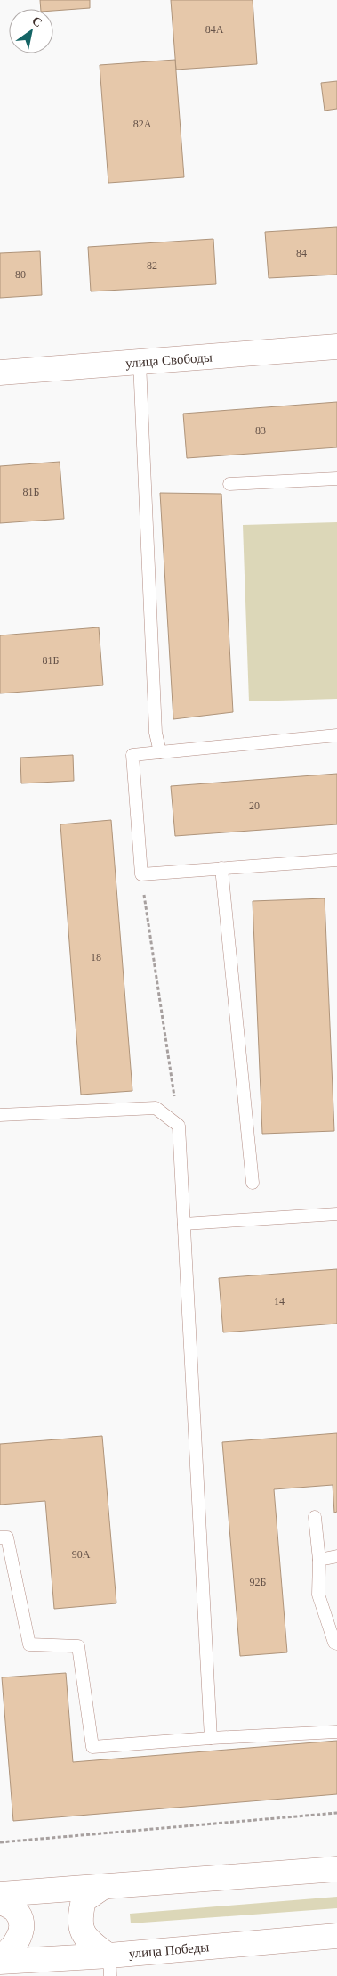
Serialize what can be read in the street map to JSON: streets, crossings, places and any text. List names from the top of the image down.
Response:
{
  "streets": {
    "main road": ["улица Свободы", "улица Победы"]
  },
  "house_numbers": [
    "84А",
    "82А",
    "84",
    "82",
    "80",
    "83",
    "81Б",
    "81Б",
    "20",
    "18",
    "14",
    "90А",
    "92Б"
  ],
  "north": "top right"
}
